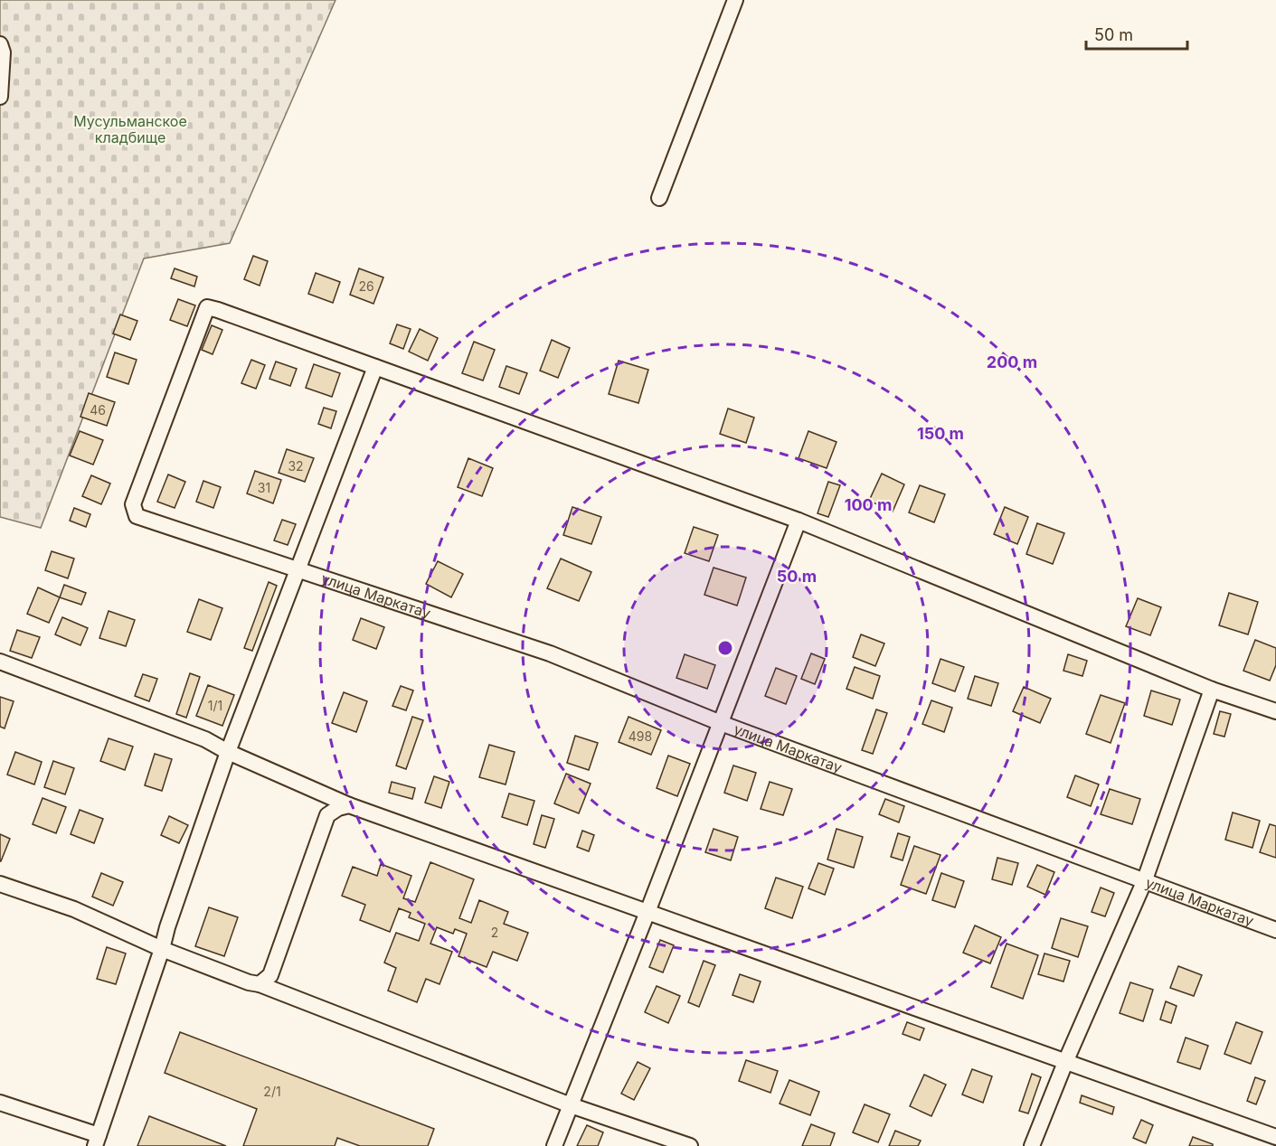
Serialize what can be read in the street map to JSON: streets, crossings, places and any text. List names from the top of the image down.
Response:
{
  "streets": {
    "street": ["улица Маркатау"]
  },
  "parks": ["Мусульманское кладбище"],
  "house_numbers": [
    "26",
    "46",
    "32",
    "31",
    "1/1",
    "498",
    "2",
    "2/1"
  ],
  "scale_bar": "50 m",
  "rings": [
    "200 m",
    "150 m",
    "100 m",
    "50 m"
  ]
}
